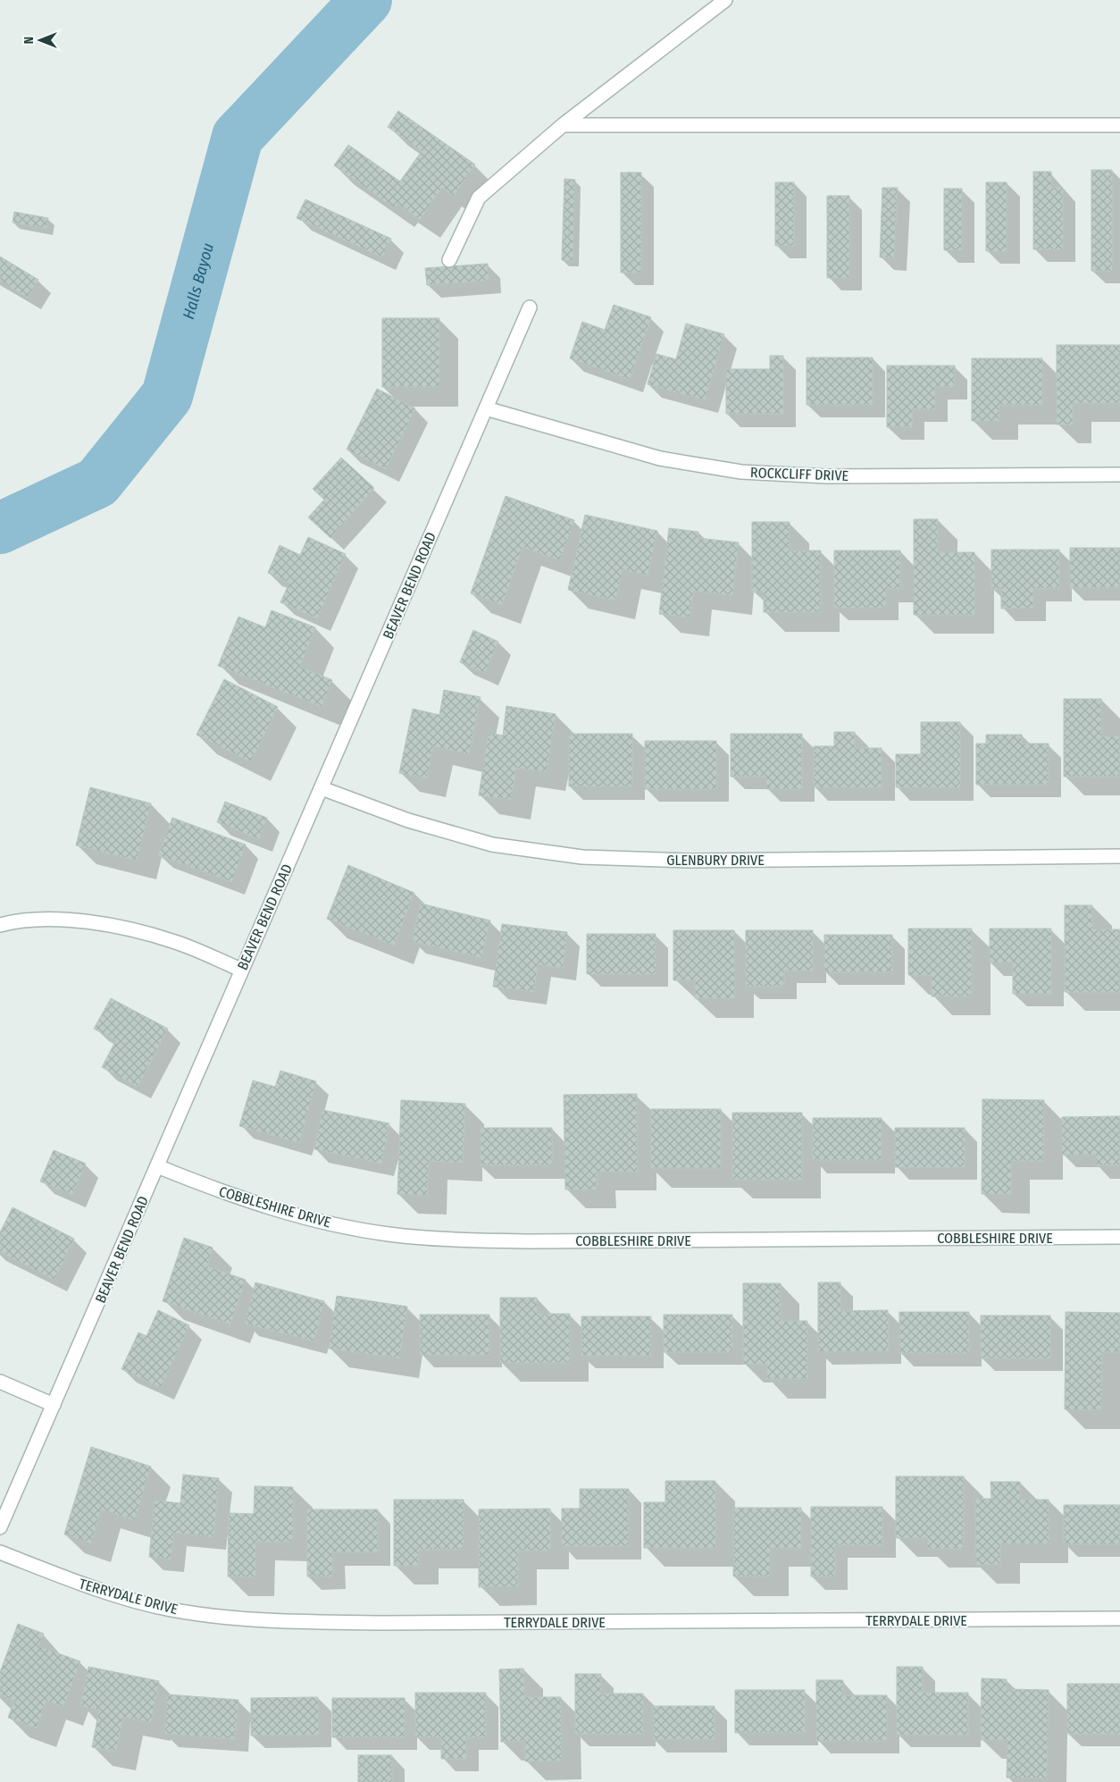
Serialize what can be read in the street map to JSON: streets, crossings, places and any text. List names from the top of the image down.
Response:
{
  "streets": {
    "street": [
      "ROCKCLIFF DRIVE",
      "BEAVER BEND ROAD",
      "GLENBURY DRIVE",
      "COBBLESHIRE DRIVE",
      "TERRYDALE DRIVE"
    ]
  },
  "crossings": [
    ["ROCKCLIFF DRIVE", "BEAVER BEND ROAD"],
    ["BEAVER BEND ROAD", "GLENBURY DRIVE"],
    ["BEAVER BEND ROAD", "COBBLESHIRE DRIVE"]
  ],
  "water": ["Halls Bayou"],
  "north": "left"
}
